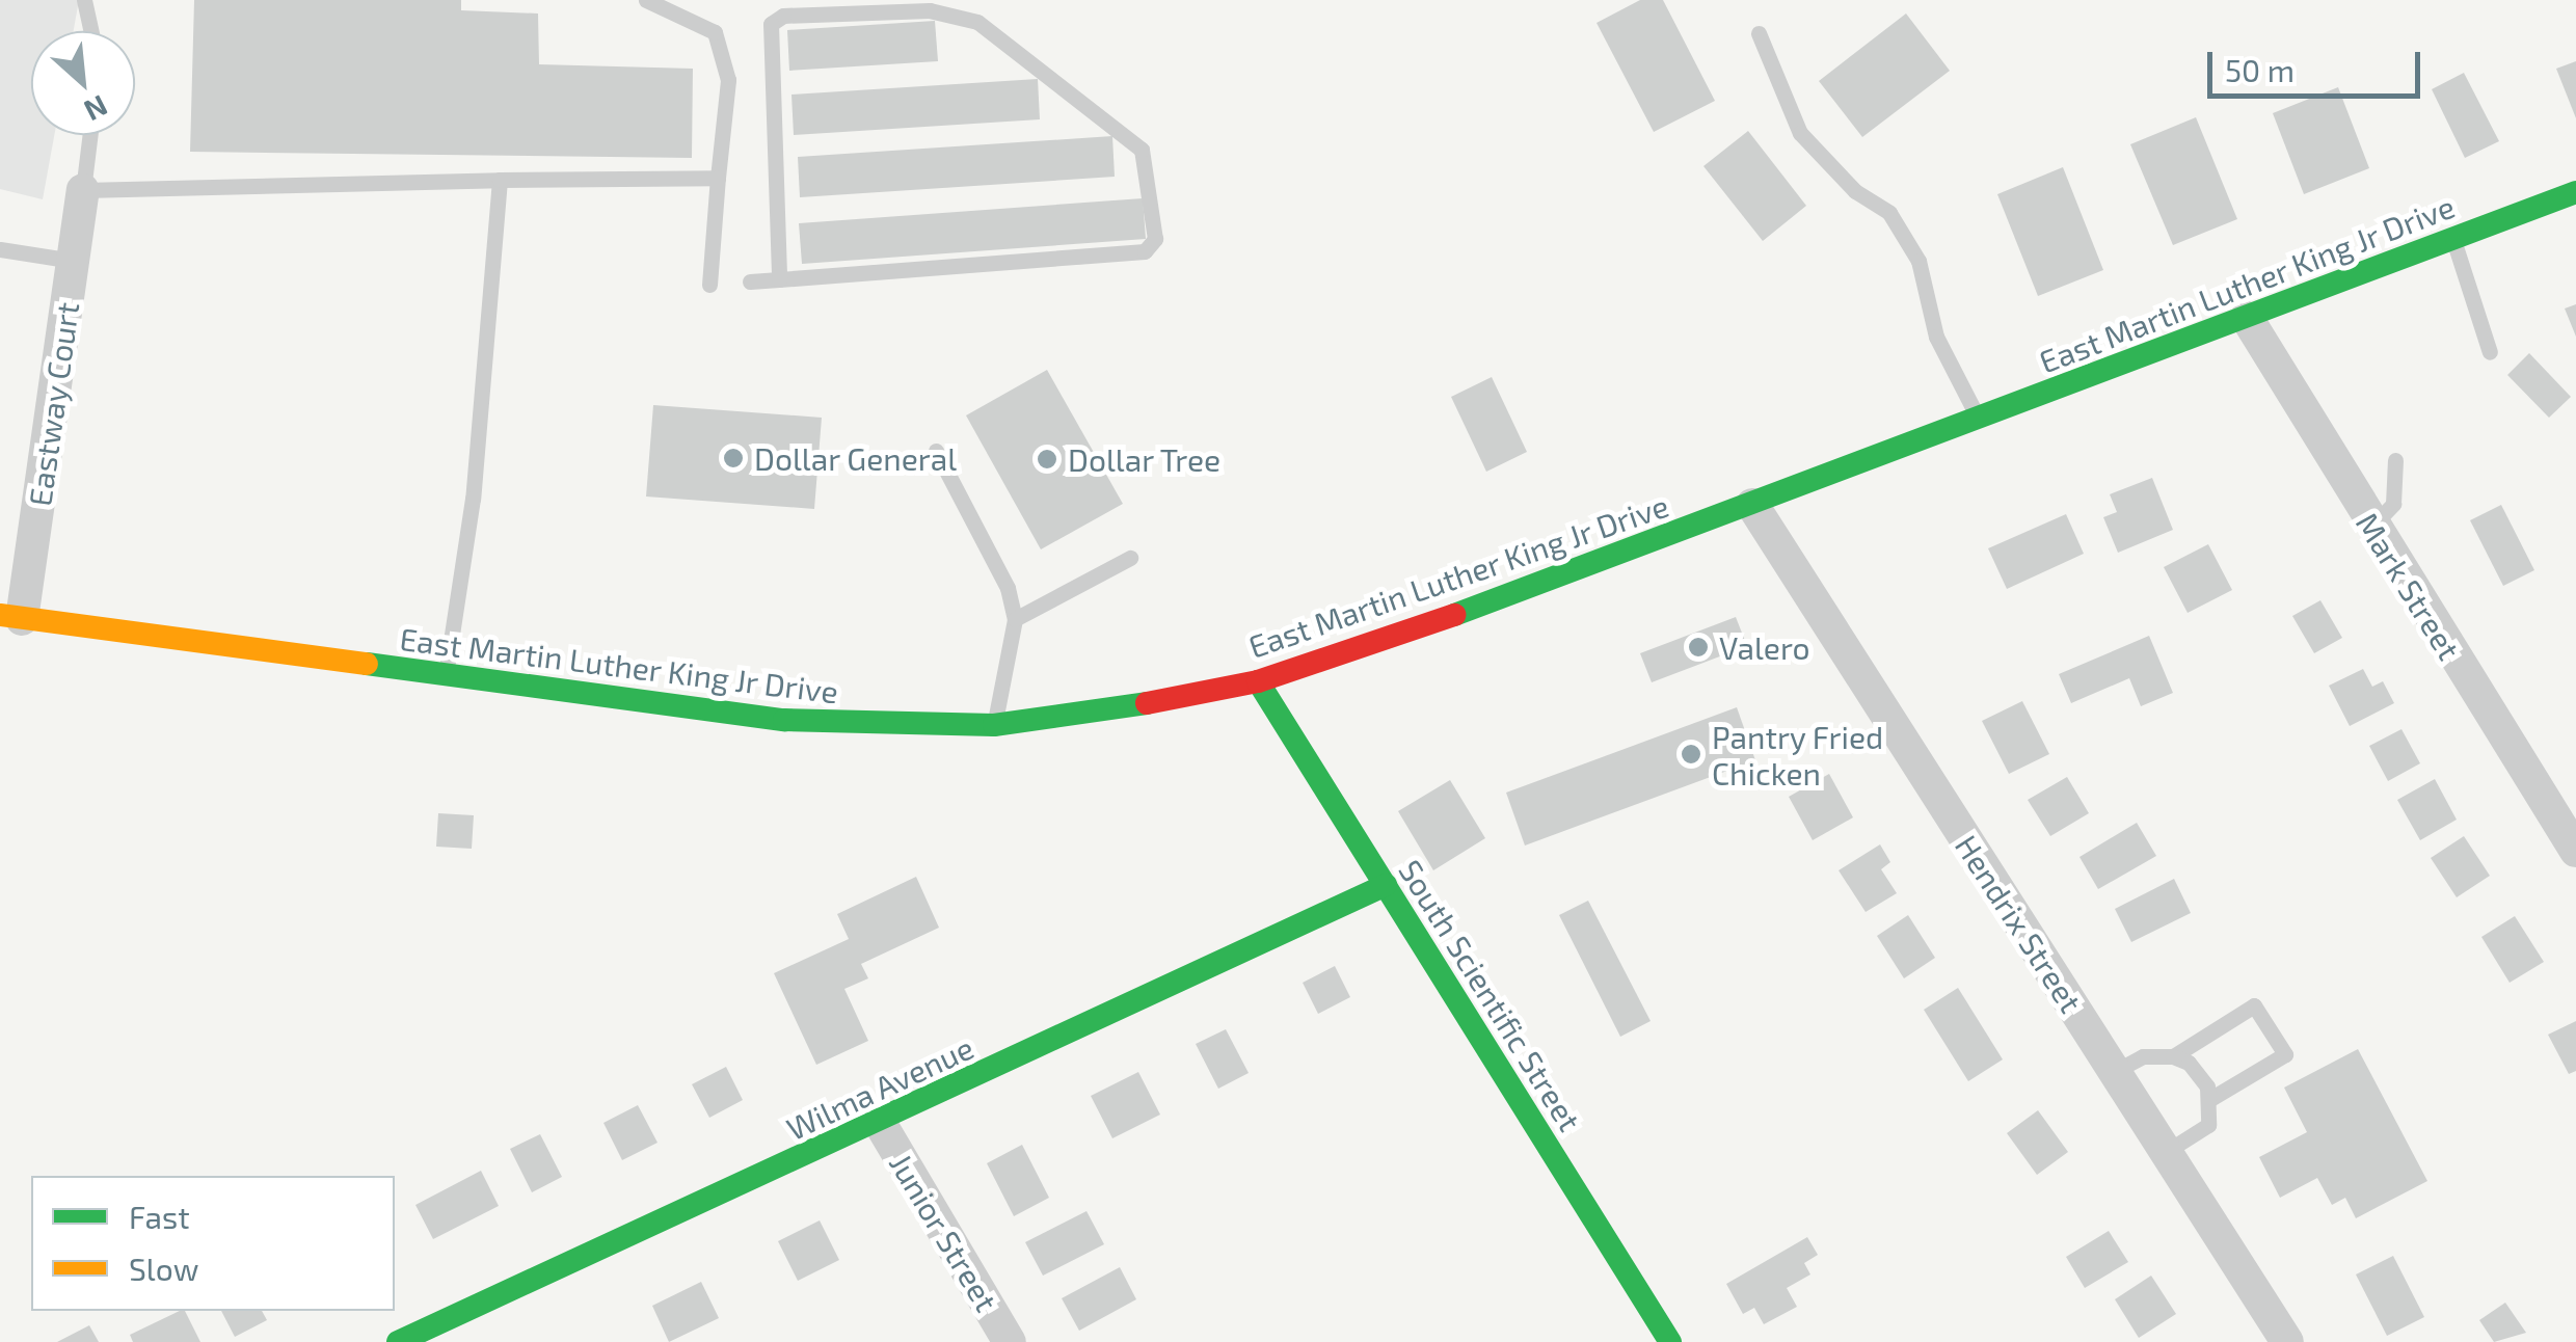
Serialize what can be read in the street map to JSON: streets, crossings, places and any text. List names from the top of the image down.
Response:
{
  "streets": {
    "main road": ["East Martin Luther King Jr Drive", "South Scientific Street", "Wilma Avenue"],
    "street": [
      "Eastway Court",
      "Mark Street",
      "Hendrix Street",
      "Junior Street"
    ]
  },
  "crossings": [
    ["East Martin Luther King Jr Drive", "Eastway Court"],
    ["East Martin Luther King Jr Drive", "Mark Street"],
    ["East Martin Luther King Jr Drive", "Hendrix Street"],
    ["East Martin Luther King Jr Drive", "South Scientific Street"],
    ["South Scientific Street", "Wilma Avenue"],
    ["Wilma Avenue", "Junior Street"]
  ],
  "places": [
    "Dollar General",
    "Dollar Tree",
    "Valero",
    "Pantry Fried Chicken"
  ],
  "legend": ["Fast", "Slow"],
  "scale_bar": "50 m",
  "north": "bottom right"
}
